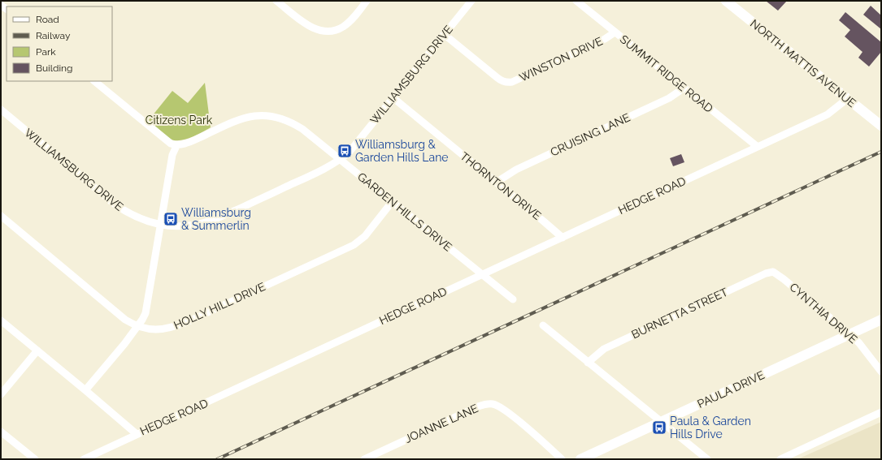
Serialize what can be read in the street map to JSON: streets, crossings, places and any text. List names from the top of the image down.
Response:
{
  "streets": {
    "street": [
      "WINSTON DRIVE",
      "NORTH MATTIS AVENUE",
      "SUMMIT RIDGE ROAD",
      "WILLIAMSBURG DRIVE",
      "CRUISING LANE",
      "THORNTON DRIVE",
      "HEDGE ROAD",
      "GARDEN HILLS DRIVE",
      "HOLLY HILL DRIVE",
      "BURNETTA STREET",
      "CYNTHIA DRIVE",
      "PAULA DRIVE",
      "JOANNE LANE"
    ]
  },
  "crossings": [
    ["WINSTON DRIVE", "SUMMIT RIDGE ROAD"],
    ["WINSTON DRIVE", "WILLIAMSBURG DRIVE"],
    ["NORTH MATTIS AVENUE", "HEDGE ROAD"],
    ["SUMMIT RIDGE ROAD", "CRUISING LANE"],
    ["SUMMIT RIDGE ROAD", "HEDGE ROAD"],
    ["WILLIAMSBURG DRIVE", "THORNTON DRIVE"],
    ["WILLIAMSBURG DRIVE", "GARDEN HILLS DRIVE"],
    ["CRUISING LANE", "THORNTON DRIVE"],
    ["THORNTON DRIVE", "HEDGE ROAD"],
    ["HEDGE ROAD", "GARDEN HILLS DRIVE"],
    ["GARDEN HILLS DRIVE", "HOLLY HILL DRIVE"],
    ["BURNETTA STREET", "CYNTHIA DRIVE"],
    ["CYNTHIA DRIVE", "PAULA DRIVE"]
  ],
  "parks": ["Citizens Park"],
  "places": {
    "bus stop": ["Williamsburg & Garden Hills Lane", "Williamsburg & Summerlin", "Paula & Garden Hills Drive"]
  },
  "legend": [
    "Road",
    "Railway",
    "Park",
    "Building"
  ]
}
